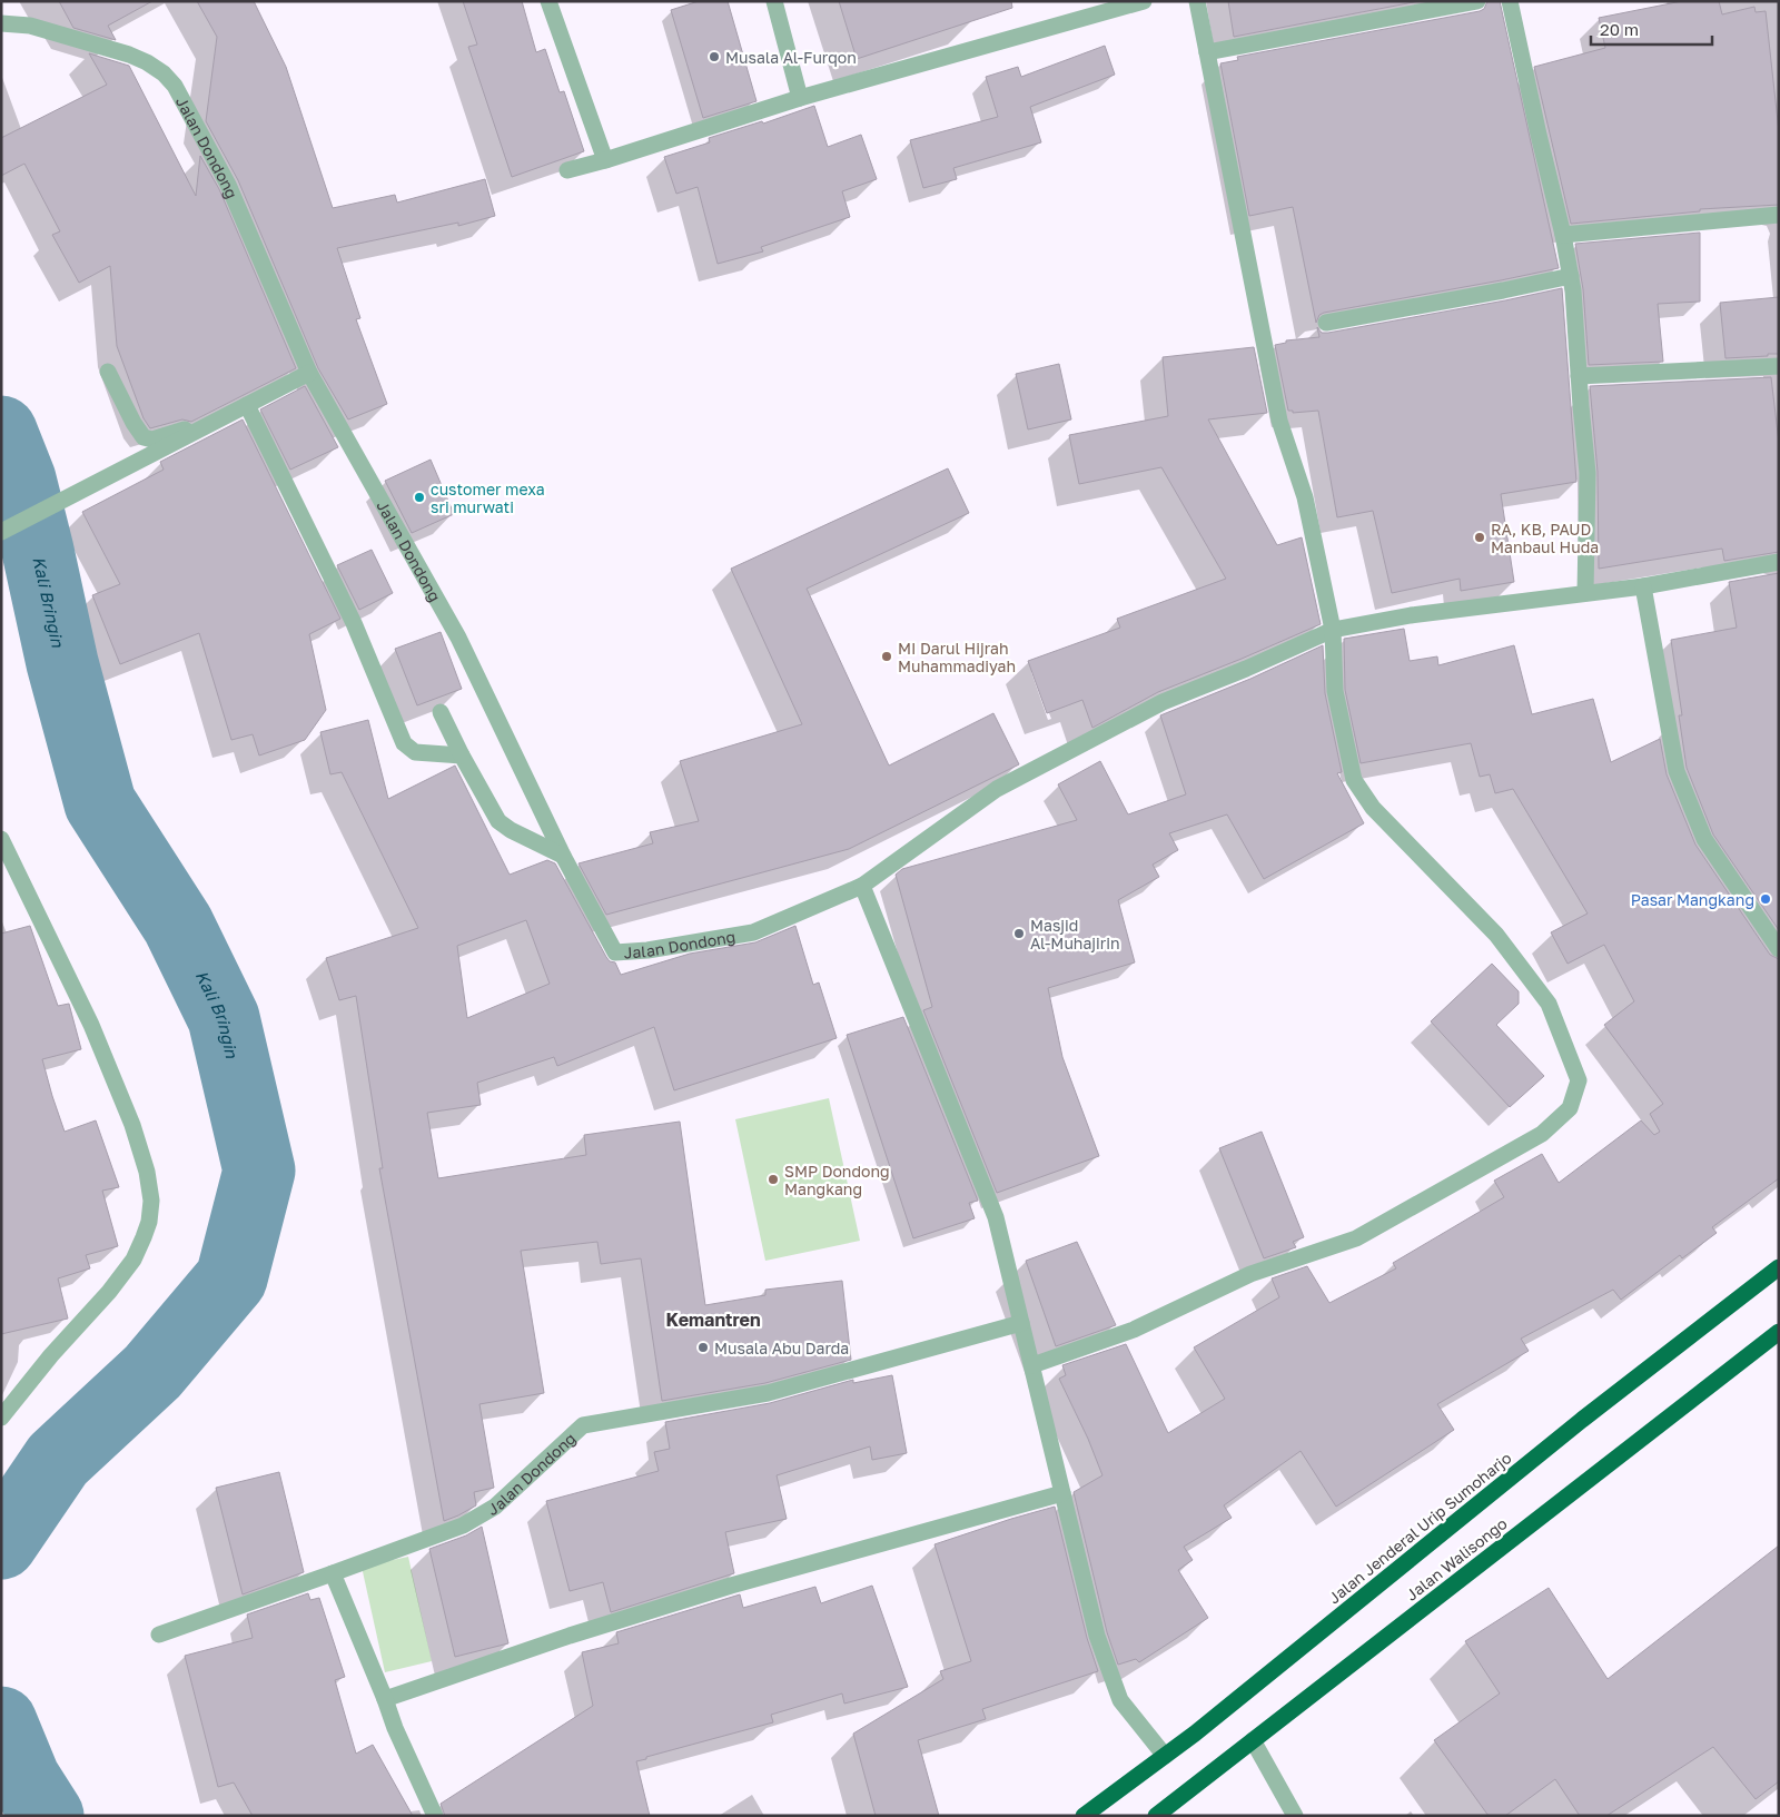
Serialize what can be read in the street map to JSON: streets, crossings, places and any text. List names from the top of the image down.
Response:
{
  "streets": {
    "highway": ["Jalan Jenderal Urip Sumoharjo", "Jalan Walisongo"],
    "street": ["Jalan Dondong"]
  },
  "districts": ["Kemantren"],
  "water": ["Kali Bringin"],
  "places": [
    "Musala Al-Furqon",
    "customer mexa sri murwati",
    "RA, KB, PAUD Manbaul Huda",
    "MI Darul Hijrah Muhammadiyah",
    "Pasar Mangkang",
    "Masjid Al-Muhajirin",
    "SMP Dondong Mangkang",
    "Musala Abu Darda"
  ],
  "scale_bar": "20 m"
}
